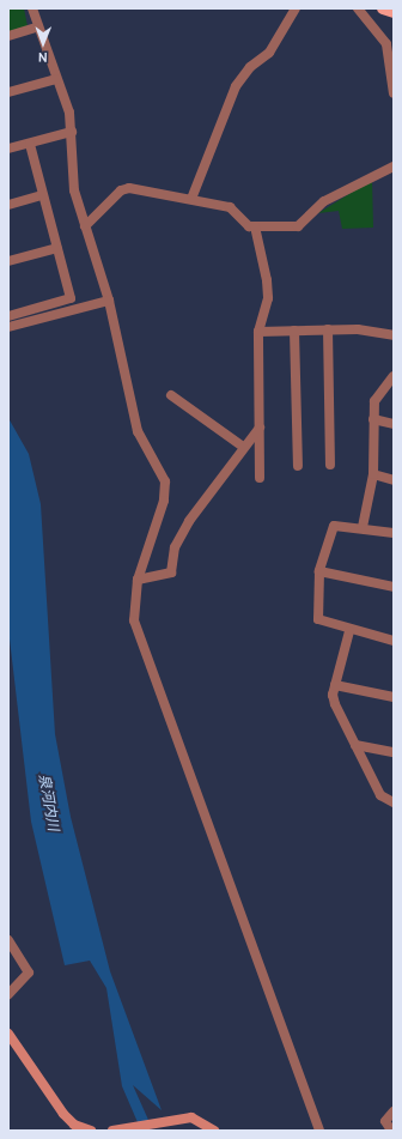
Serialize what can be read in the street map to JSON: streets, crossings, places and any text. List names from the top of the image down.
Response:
{
  "water": ["泉河内川"],
  "north": "bottom"
}
